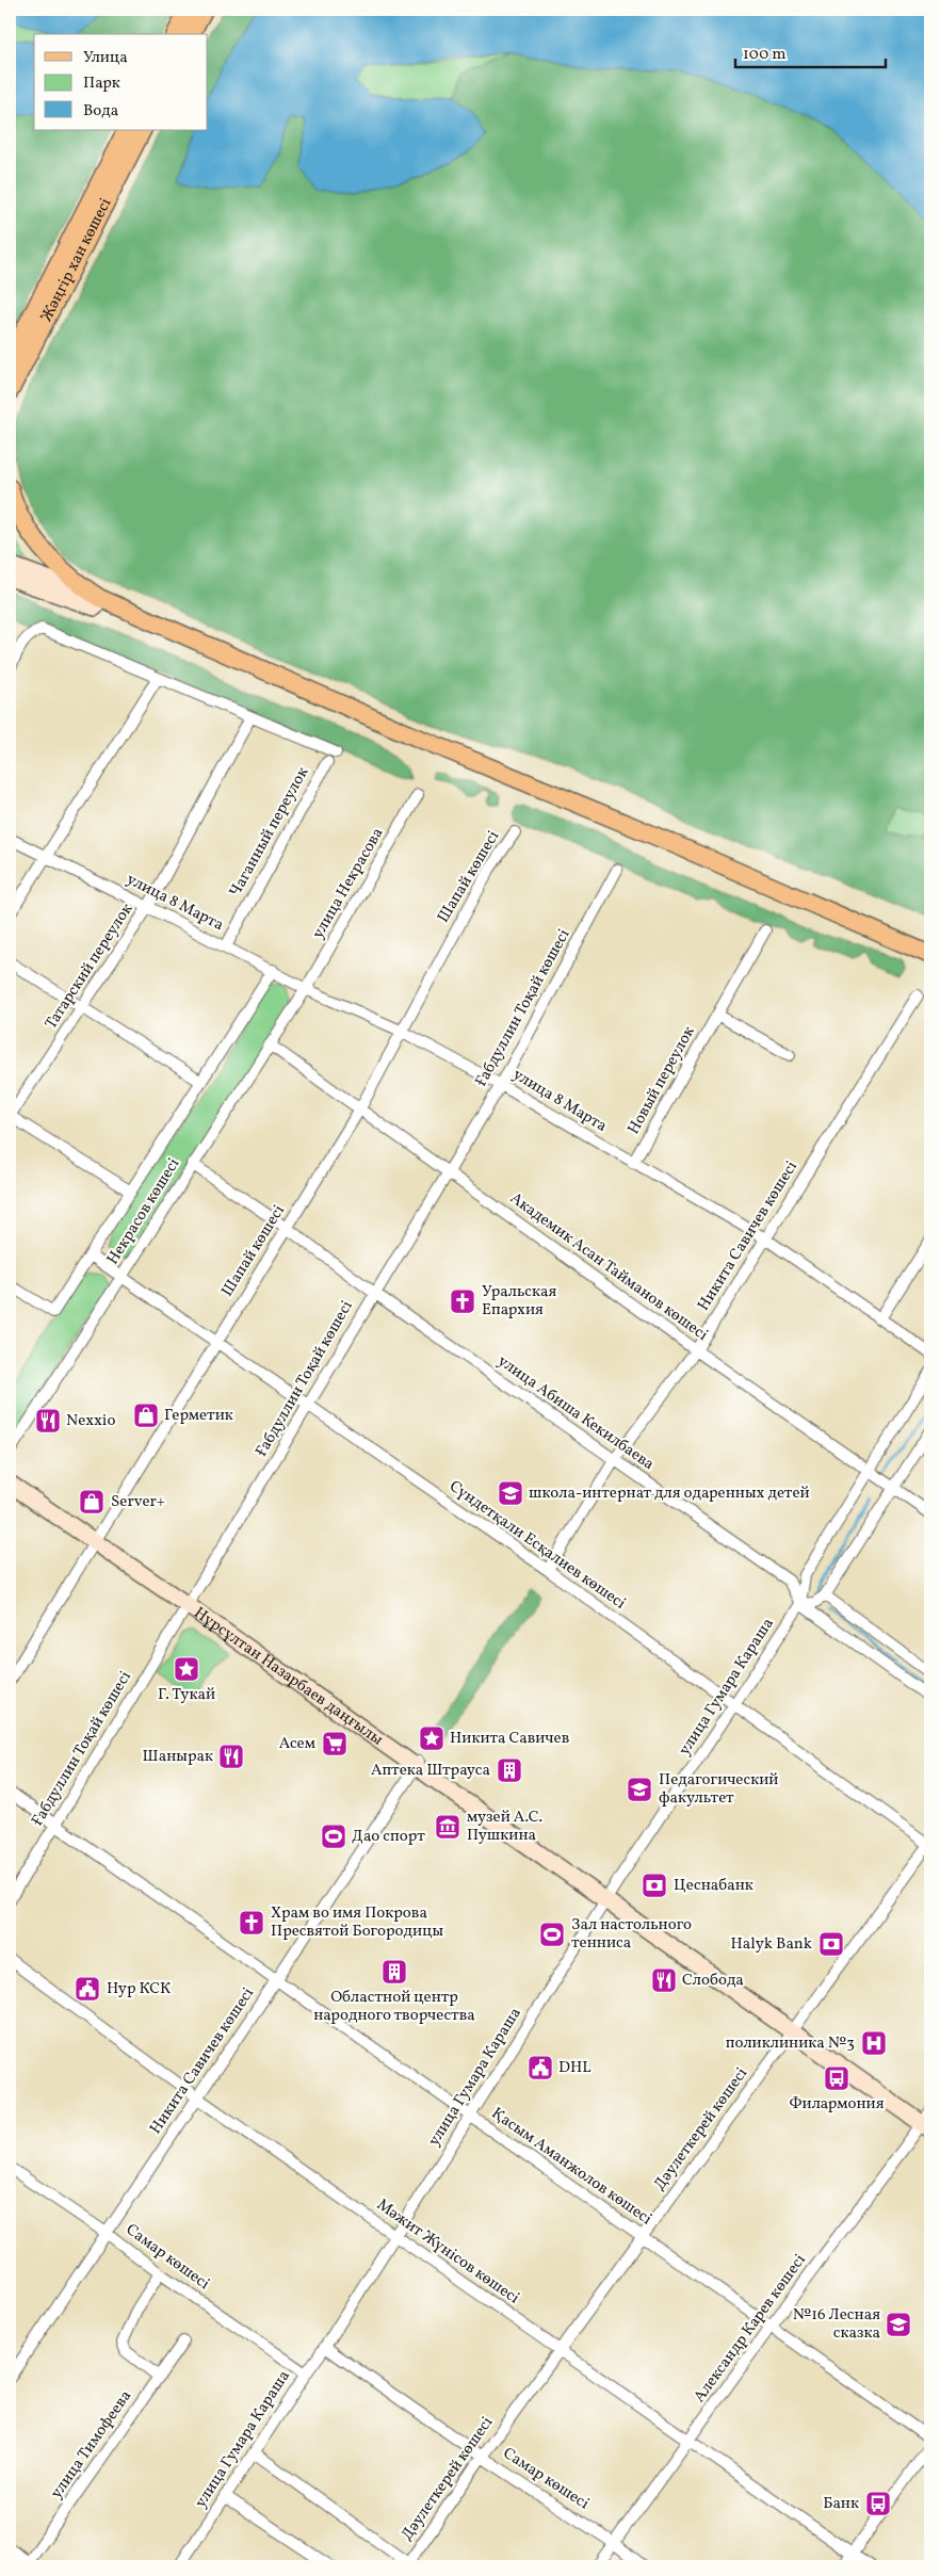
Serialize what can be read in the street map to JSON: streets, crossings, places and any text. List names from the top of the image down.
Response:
{
  "streets": {
    "main road": ["Жәңгір хан көшесі", "Нұрсұлтан Назарбаев даңғылы"],
    "street": [
      "Чаганный переулок",
      "Шапай көшесі",
      "улица Некрасова",
      "улица 8 Марта",
      "Татарский переулок",
      "Ғабдуллин Тоқай көшесі",
      "Новый переулок",
      "Некрасов көшесі",
      "Никита Савичев көшесі",
      "Академик Асан Тайманов көшесі",
      "улица Абиша Кекилбаева",
      "Сүндетқали Есқалиев көшесі",
      "улица Гумара Караша",
      "Дәулеткерей көшесі",
      "Қасым Аманжолов көшесі",
      "Мәжит Жүнісов көшесі",
      "Самар көшесі",
      "Александр Карев көшесі",
      "улица Тимофеева"
    ]
  },
  "crossings": [
    ["Чаганный переулок", "улица 8 Марта"],
    ["Шапай көшесі", "улица 8 Марта"],
    ["Шапай көшесі", "Академик Асан Тайманов көшесі"],
    ["Шапай көшесі", "улица Абиша Кекилбаева"],
    ["Шапай көшесі", "Сүндетқали Есқалиев көшесі"],
    ["Шапай көшесі", "Нұрсұлтан Назарбаев даңғылы"],
    ["улица Некрасова", "улица 8 Марта"],
    ["улица Некрасова", "Некрасов көшесі"],
    ["улица 8 Марта", "Татарский переулок"],
    ["улица 8 Марта", "Ғабдуллин Тоқай көшесі"],
    ["улица 8 Марта", "Новый переулок"],
    ["улица 8 Марта", "Некрасов көшесі"],
    ["улица 8 Марта", "Никита Савичев көшесі"],
    ["Ғабдуллин Тоқай көшесі", "Академик Асан Тайманов көшесі"],
    ["Ғабдуллин Тоқай көшесі", "улица Абиша Кекилбаева"],
    ["Ғабдуллин Тоқай көшесі", "Сүндетқали Есқалиев көшесі"],
    ["Ғабдуллин Тоқай көшесі", "Нұрсұлтан Назарбаев даңғылы"],
    ["Ғабдуллин Тоқай көшесі", "Қасым Аманжолов көшесі"],
    ["Некрасов көшесі", "Академик Асан Тайманов көшесі"],
    ["Некрасов көшесі", "улица Абиша Кекилбаева"],
    ["Некрасов көшесі", "Сүндетқали Есқалиев көшесі"],
    ["Никита Савичев көшесі", "Академик Асан Тайманов көшесі"],
    ["Никита Савичев көшесі", "улица Абиша Кекилбаева"],
    ["Никита Савичев көшесі", "Сүндетқали Есқалиев көшесі"],
    ["Никита Савичев көшесі", "Нұрсұлтан Назарбаев даңғылы"],
    ["Никита Савичев көшесі", "Қасым Аманжолов көшесі"],
    ["Никита Савичев көшесі", "Мәжит Жүнісов көшесі"],
    ["Никита Савичев көшесі", "Самар көшесі"],
    ["Академик Асан Тайманов көшесі", "улица Гумара Караша"],
    ["улица Абиша Кекилбаева", "улица Гумара Караша"],
    ["Сүндетқали Есқалиев көшесі", "улица Гумара Караша"],
    ["Сүндетқали Есқалиев көшесі", "Дәулеткерей көшесі"],
    ["Нұрсұлтан Назарбаев даңғылы", "улица Гумара Караша"],
    ["Нұрсұлтан Назарбаев даңғылы", "Дәулеткерей көшесі"],
    ["Нұрсұлтан Назарбаев даңғылы", "Александр Карев көшесі"],
    ["улица Гумара Караша", "Қасым Аманжолов көшесі"],
    ["улица Гумара Караша", "Мәжит Жүнісов көшесі"],
    ["улица Гумара Караша", "Самар көшесі"],
    ["Дәулеткерей көшесі", "Қасым Аманжолов көшесі"],
    ["Дәулеткерей көшесі", "Мәжит Жүнісов көшесі"],
    ["Дәулеткерей көшесі", "Самар көшесі"],
    ["Қасым Аманжолов көшесі", "Александр Карев көшесі"],
    ["Мәжит Жүнісов көшесі", "Александр Карев көшесі"],
    ["Самар көшесі", "Александр Карев көшесі"]
  ],
  "places": {
    "church": ["Уральская Епархия", "Храм во имя Покрова Пресвятой Богородицы"],
    "shop": ["Герметик", "Server+"],
    "restaurant": ["Nexxio", "Шанырак", "Слобода"],
    "school or university": ["школа-интернат для одаренных детей", "Педагогический факультет", "№16 Лесная сказка"],
    "place": ["Г. Тукай", "Никита Савичев"],
    "supermarket": ["Асем"],
    "building": ["Аптека Штрауса", "Областной центр народного творчества"],
    "museum": ["музей А.С. Пушкина"],
    "sports": ["Дао спорт", "Зал настольного тенниса"],
    "bank": ["Цеснабанк", "Halyk Bank"],
    "public building": ["Нур КСК", "DHL"],
    "hospital": ["поликлиника №3"],
    "bus stop": ["Филармония", "Банк"]
  },
  "legend": ["Улица", "Парк", "Вода"],
  "scale_bar": "100 m"
}
